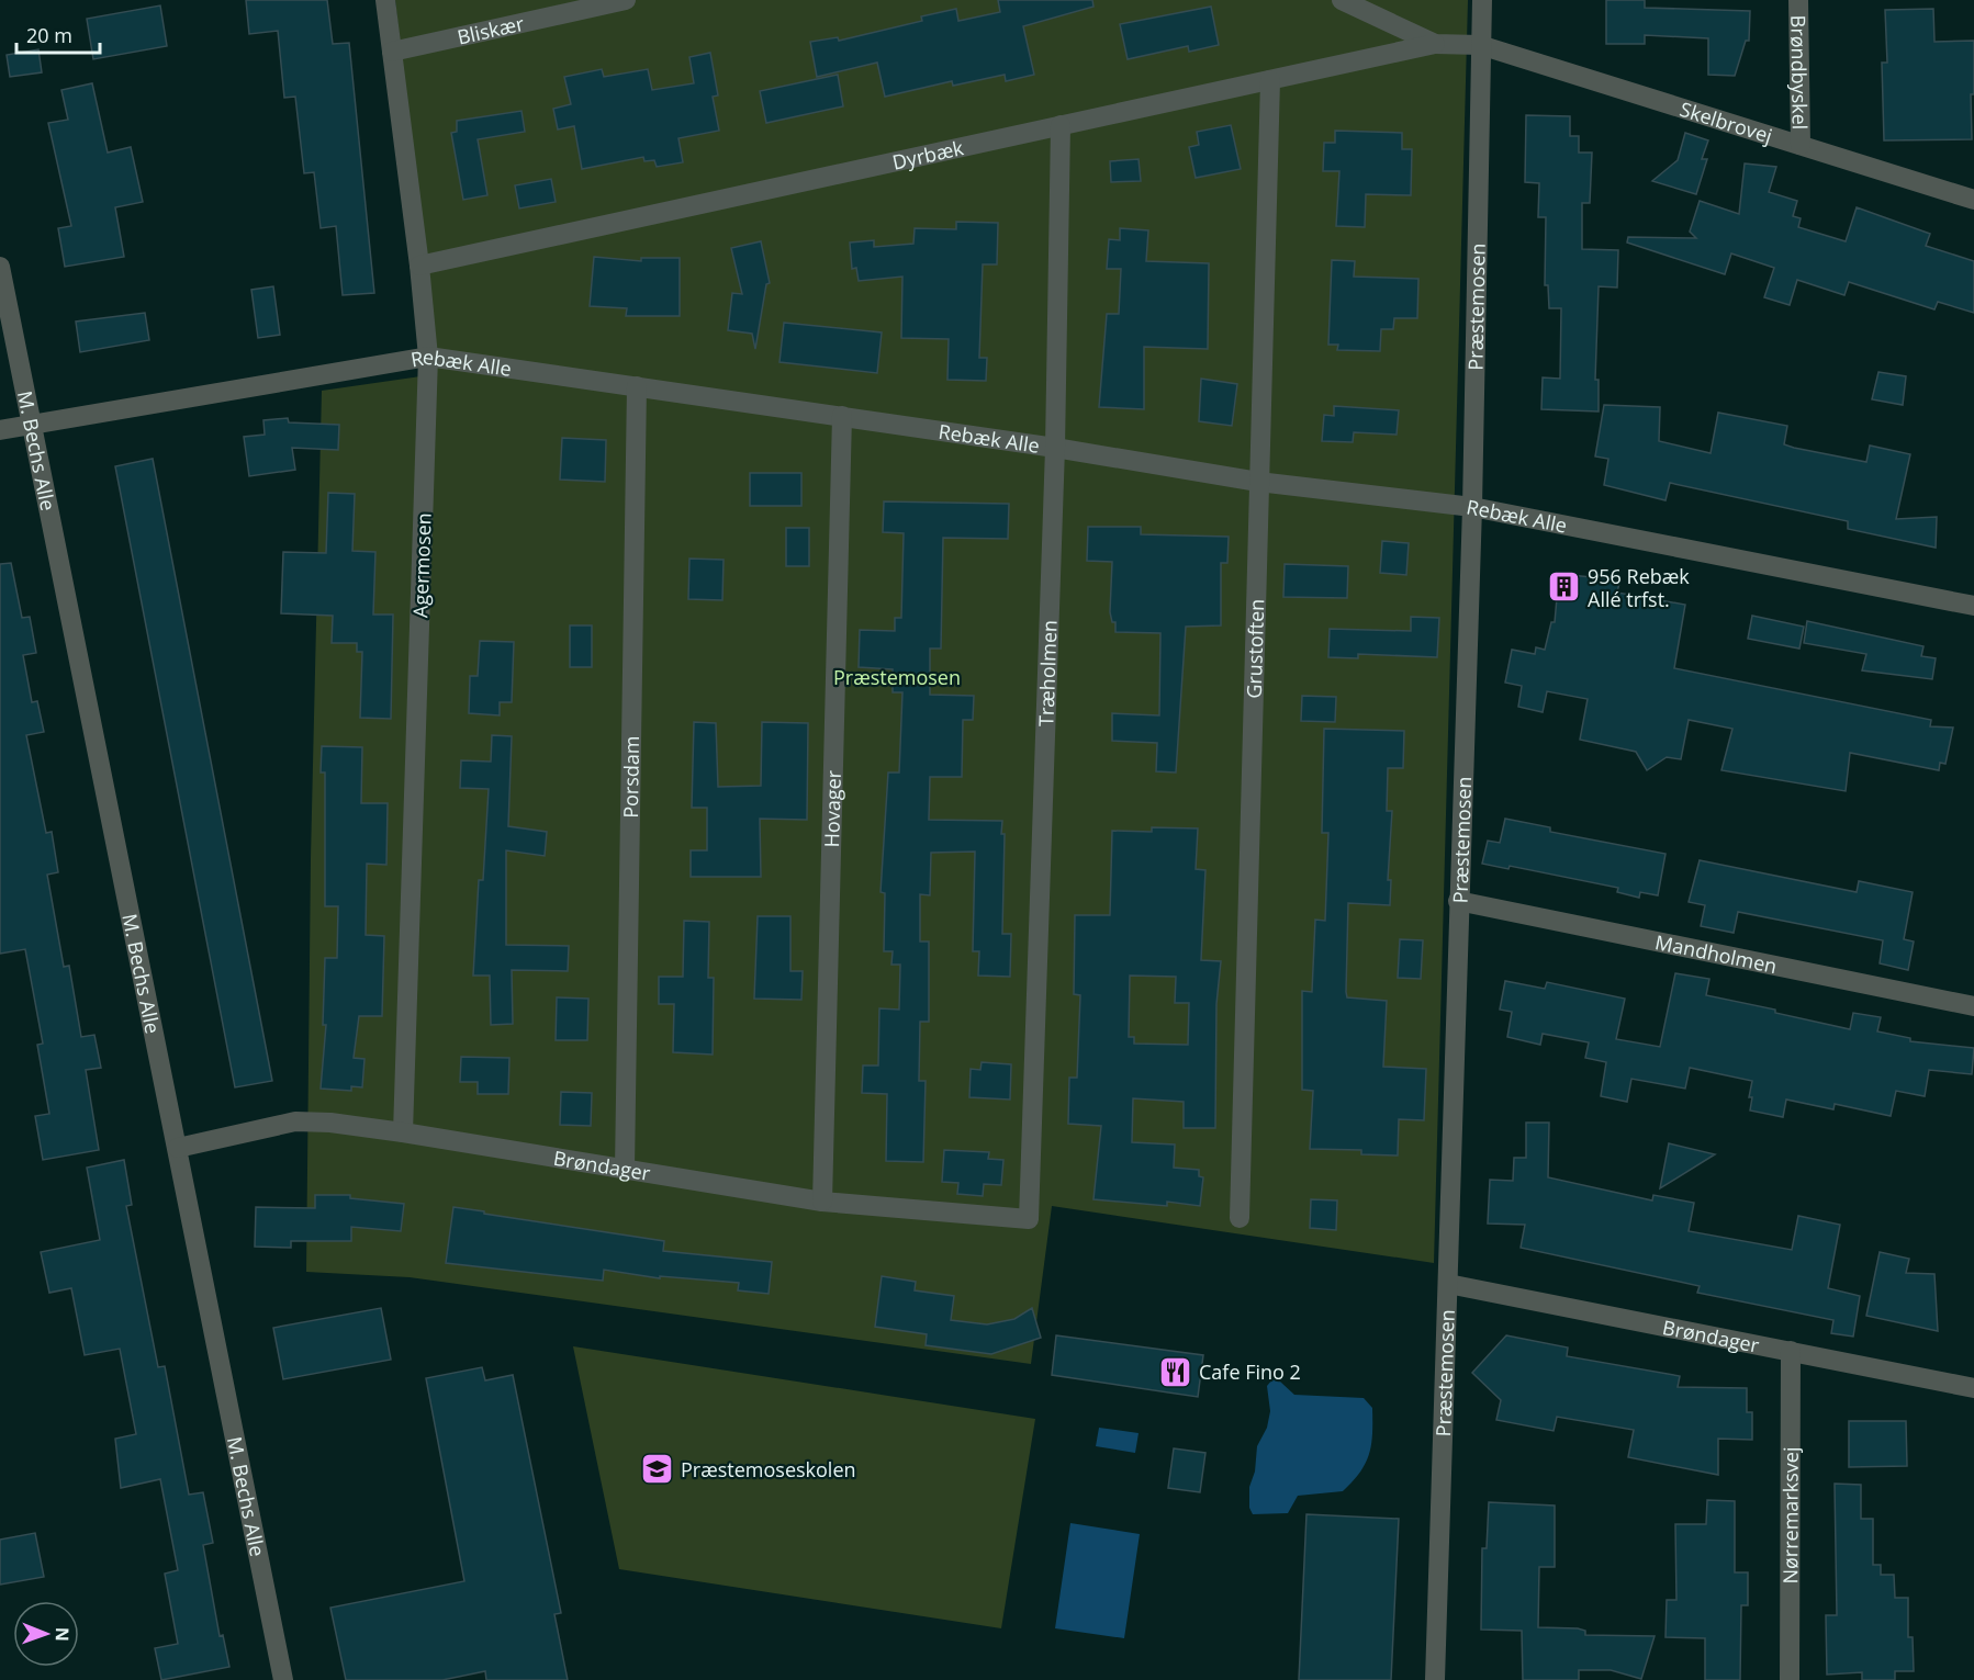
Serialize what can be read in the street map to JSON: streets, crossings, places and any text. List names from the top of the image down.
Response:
{
  "streets": {
    "street": [
      "Bliskær",
      "Brøndbyskel",
      "Skelbrovej",
      "Dyrbæk",
      "Præstemosen",
      "Rebæk Alle",
      "M. Bechs Alle",
      "Agermosen",
      "Grustoften",
      "Træholmen",
      "Porsdam",
      "Hovager",
      "Mandholmen",
      "Brøndager",
      "Nørremarksvej"
    ]
  },
  "crossings": [
    ["Bliskær", "Agermosen"],
    ["Brøndbyskel", "Skelbrovej"],
    ["Skelbrovej", "Dyrbæk"],
    ["Skelbrovej", "Præstemosen"],
    ["Dyrbæk", "Agermosen"],
    ["Dyrbæk", "Grustoften"],
    ["Dyrbæk", "Træholmen"],
    ["Præstemosen", "Rebæk Alle"],
    ["Præstemosen", "Mandholmen"],
    ["Præstemosen", "Brøndager"],
    ["Rebæk Alle", "M. Bechs Alle"],
    ["Rebæk Alle", "Agermosen"],
    ["Rebæk Alle", "Grustoften"],
    ["Rebæk Alle", "Træholmen"],
    ["Rebæk Alle", "Porsdam"],
    ["Rebæk Alle", "Hovager"],
    ["M. Bechs Alle", "Brøndager"],
    ["Agermosen", "Brøndager"],
    ["Træholmen", "Brøndager"],
    ["Porsdam", "Brøndager"],
    ["Hovager", "Brøndager"],
    ["Brøndager", "Nørremarksvej"]
  ],
  "parks": ["Præstemosen"],
  "places": {
    "building": ["956 Rebæk Allé trfst."],
    "restaurant": ["Cafe Fino 2"],
    "school or university": ["Præstemoseskolen"]
  },
  "scale_bar": "20 m",
  "north": "right"
}
